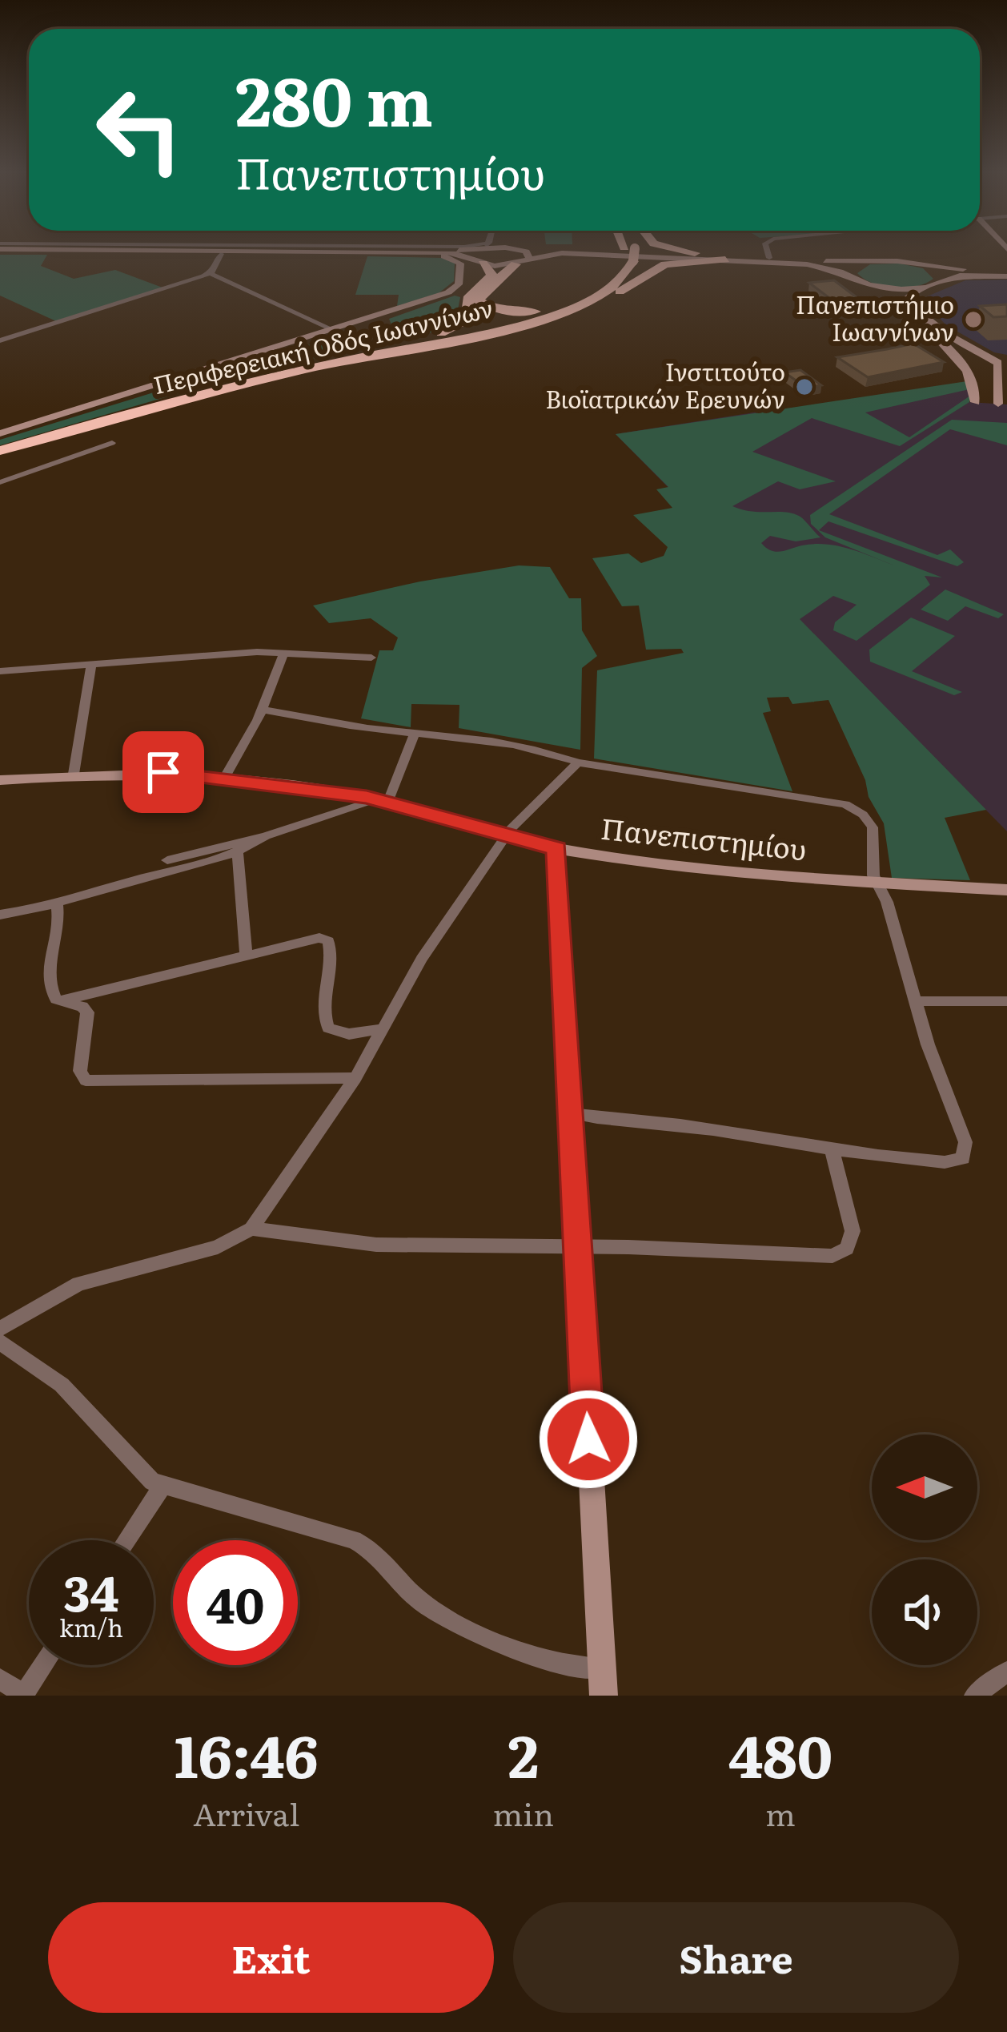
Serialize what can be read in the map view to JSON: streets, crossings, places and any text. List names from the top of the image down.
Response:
{
  "streets": {
    "highway": ["Περιφερειακή Οδός Ιωαννίνων"],
    "street": ["Πανεπιστημίου"]
  },
  "places": ["Πανεπιστήμιο Ιωαννίνων", "Ινστιτούτο Βιοϊατρικών Ερευνών"],
  "north": "left",
  "page": {
    "turn": ["280 m", "Πανεπιστημίου"],
    "speed": "34 km/h",
    "limit": "40",
    "eta": [
      "16:46",
      "Arrival",
      "2",
      "min",
      "480",
      "m"
    ],
    "buttons": ["Exit", "Share"]
  }
}
